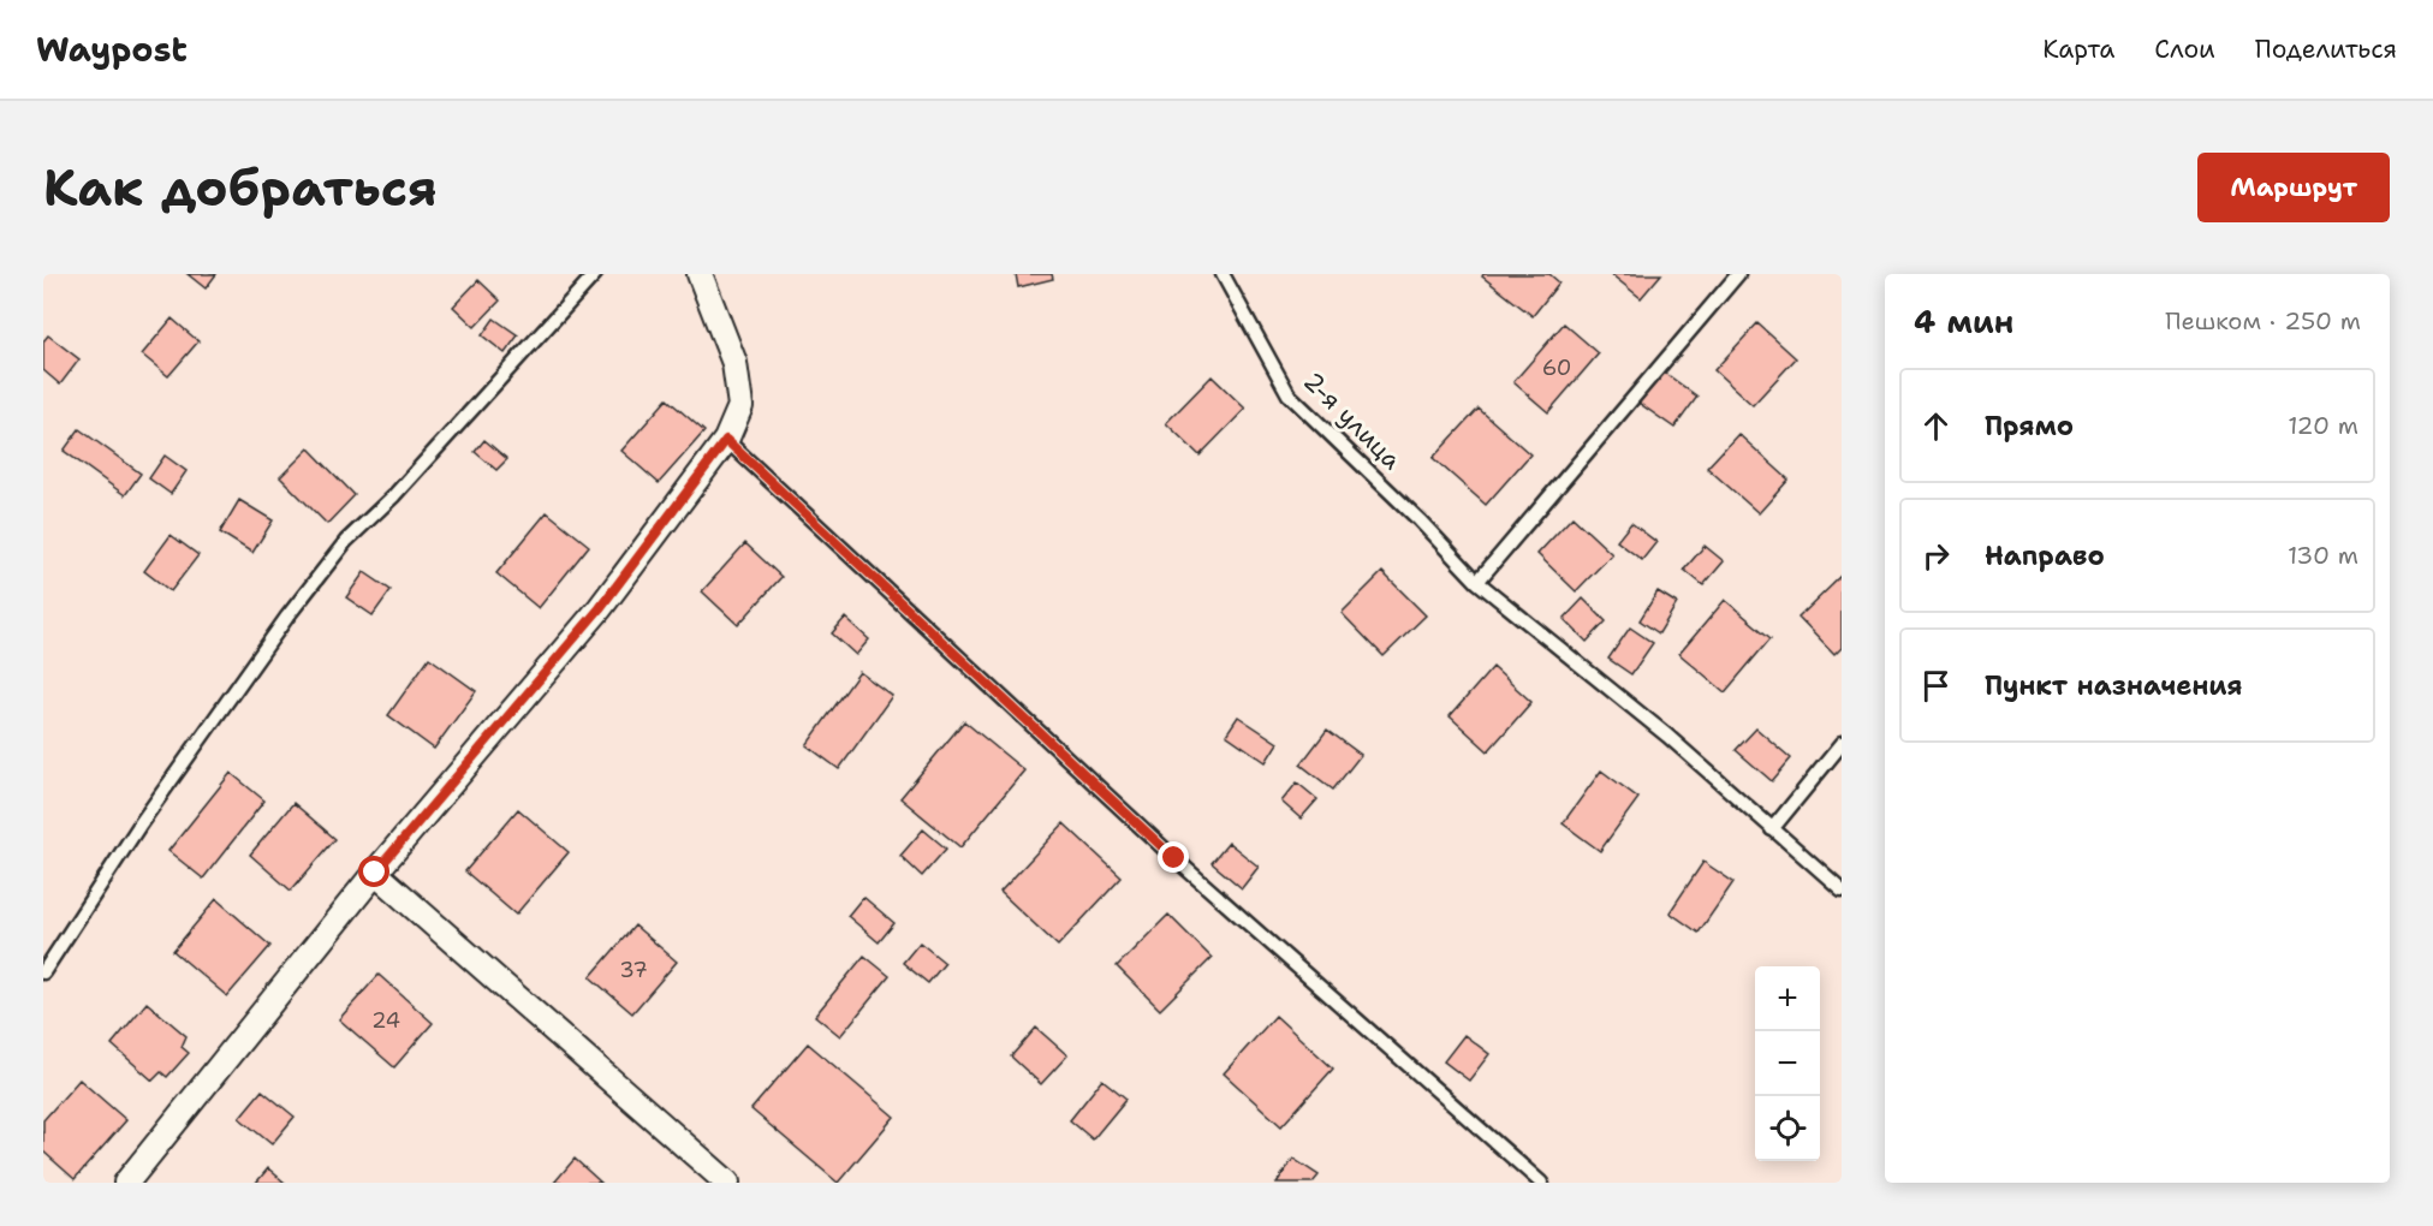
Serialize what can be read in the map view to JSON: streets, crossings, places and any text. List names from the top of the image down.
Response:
{
  "streets": {
    "lane": ["2-я улица"]
  },
  "house_numbers": ["60", "37", "24"],
  "page": {
    "header": "Waypost",
    "nav": ["Карта", "Слои", "Поделиться"],
    "buttons": "Маршрут",
    "title": "Как добраться",
    "heading": ["4 мин", "Пешком · 250 m"],
    "list": [
      ["Прямо", "120 m"],
      ["Направо", "130 m"],
      "Пункт назначения"
    ],
    "map_buttons": ["+", "−"]
  }
}
